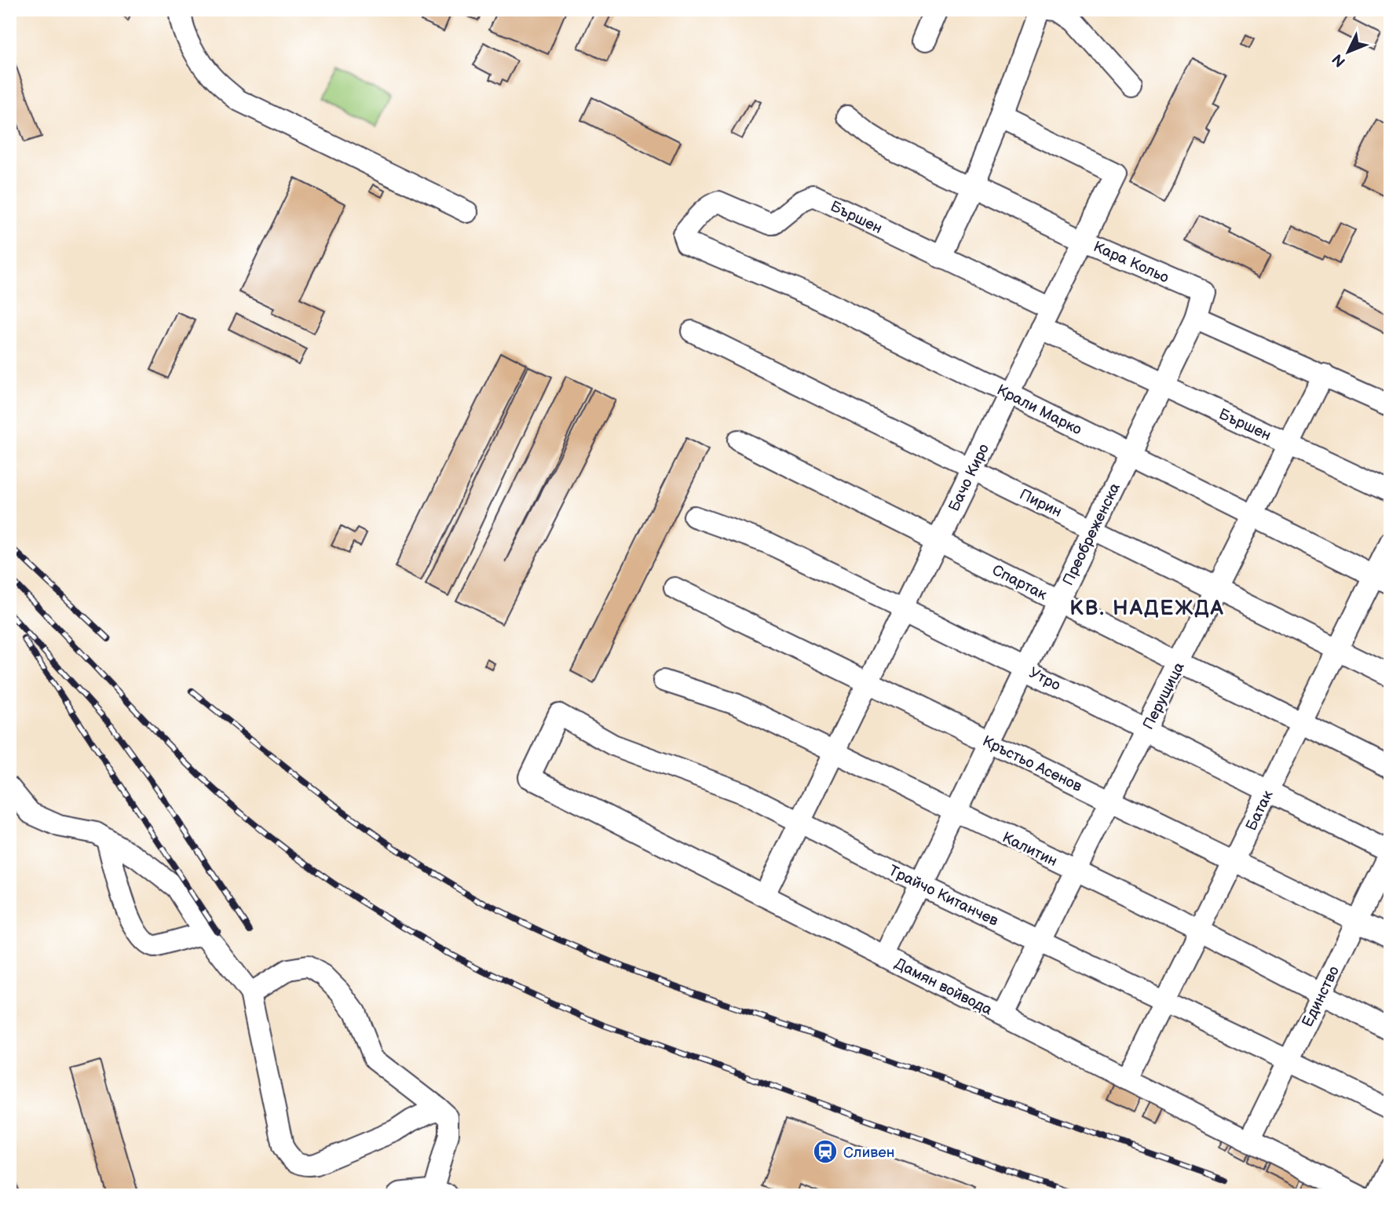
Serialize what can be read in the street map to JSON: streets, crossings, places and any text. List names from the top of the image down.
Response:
{
  "streets": {
    "street": [
      "Бършен",
      "Кара Кольо",
      "Крали Марко",
      "Бачо Киро",
      "Пирин",
      "Преобреженска",
      "Спартак",
      "Утро",
      "Перущица",
      "Кръстьо Асенов",
      "Батак",
      "Калитин",
      "Трайчо Китанчев",
      "Дамян войвода",
      "Единство"
    ]
  },
  "crossings": [
    ["Бършен", "Крали Марко"],
    ["Бършен", "Бачо Киро"],
    ["Бършен", "Преобреженска"],
    ["Бършен", "Перущица"],
    ["Кара Кольо", "Бачо Киро"],
    ["Кара Кольо", "Преобреженска"],
    ["Крали Марко", "Бачо Киро"],
    ["Крали Марко", "Преобреженска"],
    ["Крали Марко", "Перущица"],
    ["Крали Марко", "Батак"],
    ["Бачо Киро", "Пирин"],
    ["Бачо Киро", "Спартак"],
    ["Бачо Киро", "Утро"],
    ["Бачо Киро", "Кръстьо Асенов"],
    ["Бачо Киро", "Калитин"],
    ["Бачо Киро", "Трайчо Китанчев"],
    ["Бачо Киро", "Дамян войвода"],
    ["Пирин", "Преобреженска"],
    ["Пирин", "Перущица"],
    ["Пирин", "Батак"],
    ["Преобреженска", "Спартак"],
    ["Преобреженска", "Утро"],
    ["Преобреженска", "Кръстьо Асенов"],
    ["Преобреженска", "Калитин"],
    ["Преобреженска", "Трайчо Китанчев"],
    ["Преобреженска", "Дамян войвода"],
    ["Спартак", "Перущица"],
    ["Спартак", "Батак"],
    ["Утро", "Перущица"],
    ["Утро", "Батак"],
    ["Утро", "Единство"],
    ["Перущица", "Кръстьо Асенов"],
    ["Перущица", "Калитин"],
    ["Перущица", "Трайчо Китанчев"],
    ["Перущица", "Дамян войвода"],
    ["Кръстьо Асенов", "Батак"],
    ["Кръстьо Асенов", "Единство"],
    ["Батак", "Калитин"],
    ["Батак", "Трайчо Китанчев"],
    ["Батак", "Дамян войвода"],
    ["Калитин", "Единство"],
    ["Трайчо Китанчев", "Дамян войвода"],
    ["Трайчо Китанчев", "Единство"],
    ["Дамян войвода", "Единство"]
  ],
  "districts": ["КВ. НАДЕЖДА"],
  "places": {
    "station": ["Сливен"]
  },
  "north": "bottom left"
}
